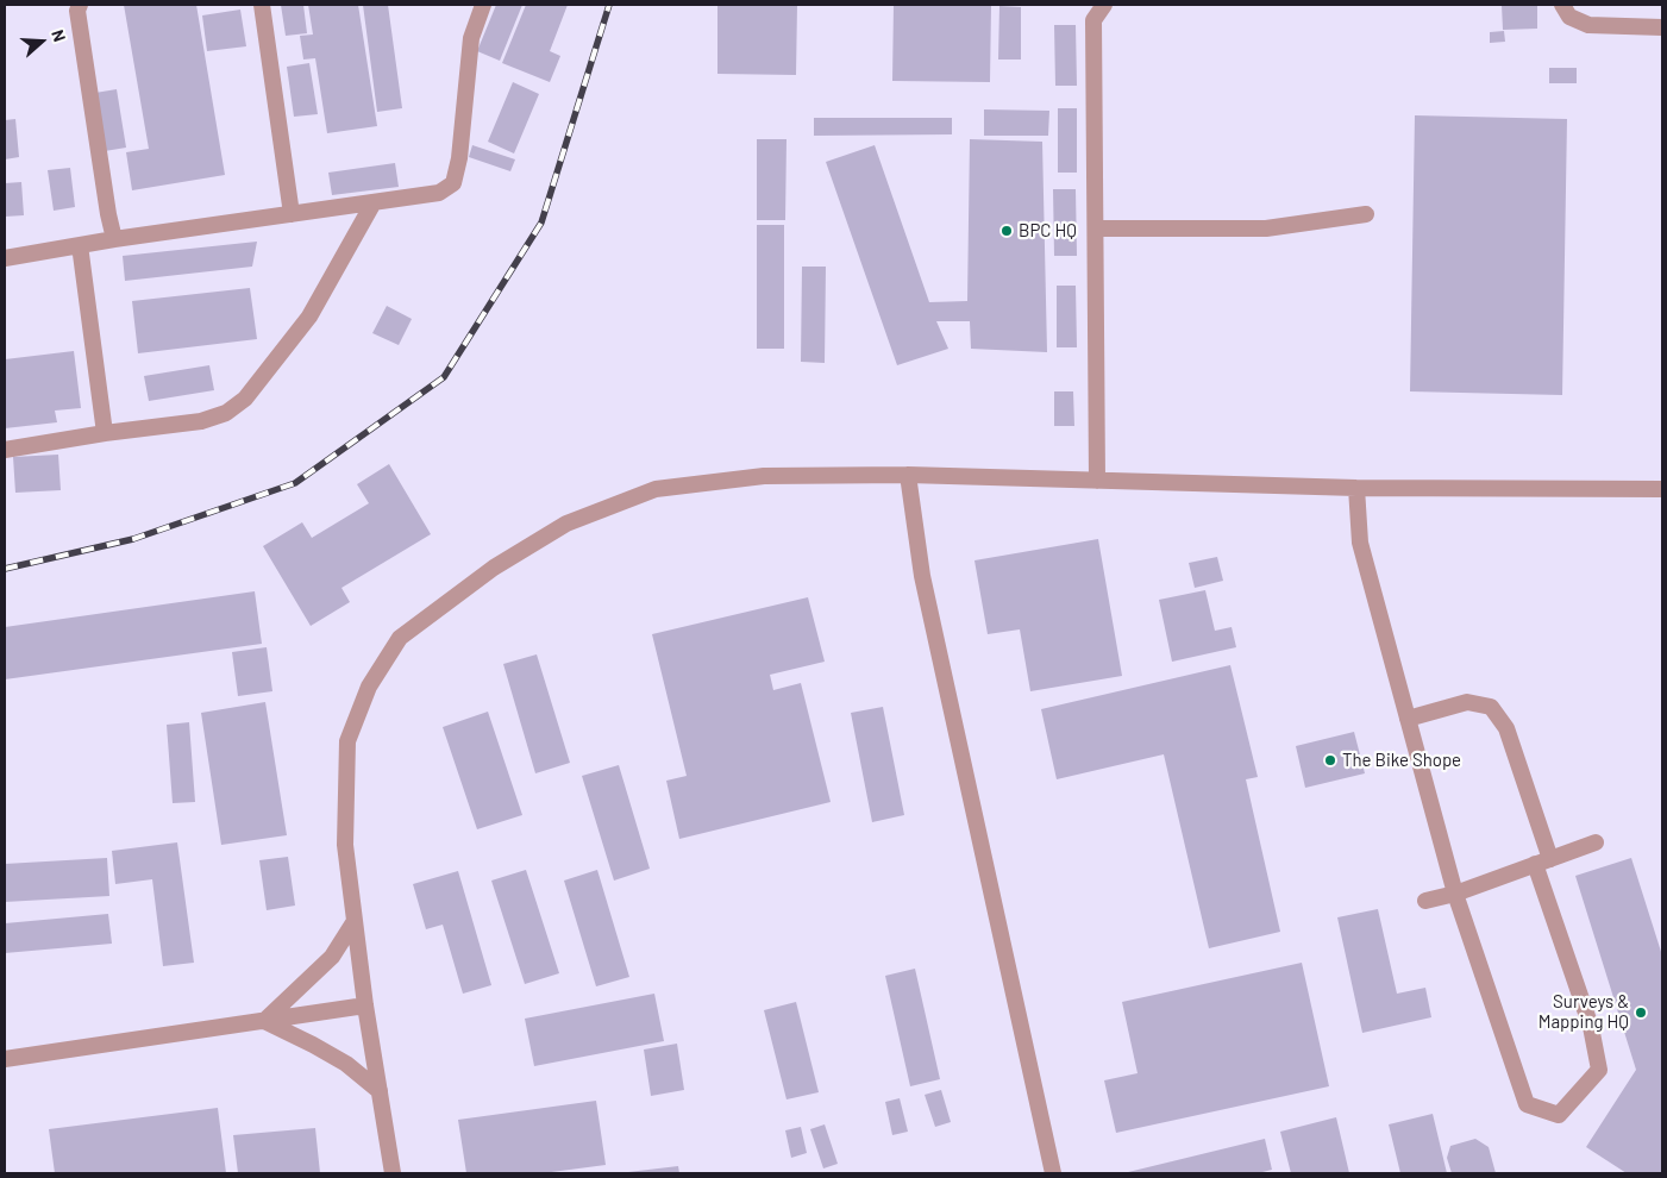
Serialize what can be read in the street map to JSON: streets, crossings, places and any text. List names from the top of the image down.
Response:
{
  "places": ["BPC HQ", "The Bike Shope", "Surveys & Mapping HQ"],
  "north": "right"
}
